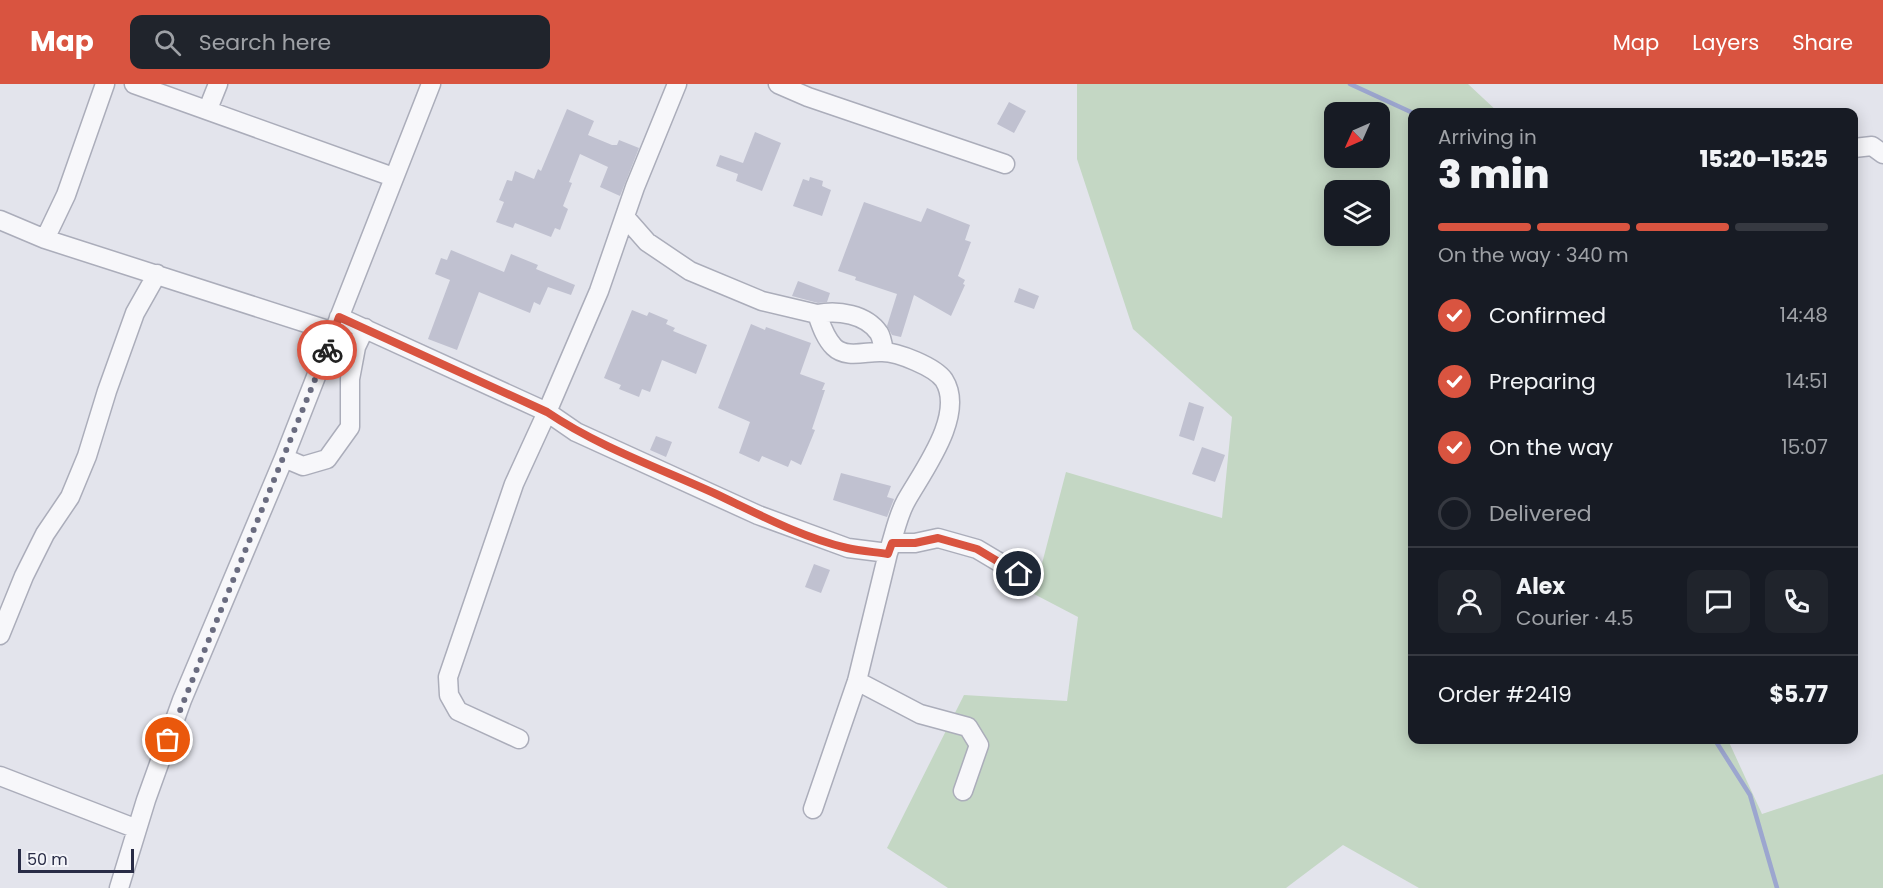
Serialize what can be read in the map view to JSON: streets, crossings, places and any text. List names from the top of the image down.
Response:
{
  "scale_bar": "50 m",
  "north": "bottom left",
  "page": {
    "header": "Map",
    "search": "Search here",
    "nav": ["Map", "Layers", "Share"],
    "heading": ["3 min", "Arriving in", "15:20–15:25"],
    "panel": [
      "Alex",
      "Courier · 4.5",
      "Order #2419",
      "$5.77"
    ],
    "bar": "On the way · 340 m",
    "list": [
      ["Confirmed", "14:48"],
      ["Preparing", "14:51"],
      ["On the way", "15:07"],
      "Delivered"
    ],
    "scale": "50 m"
  }
}
